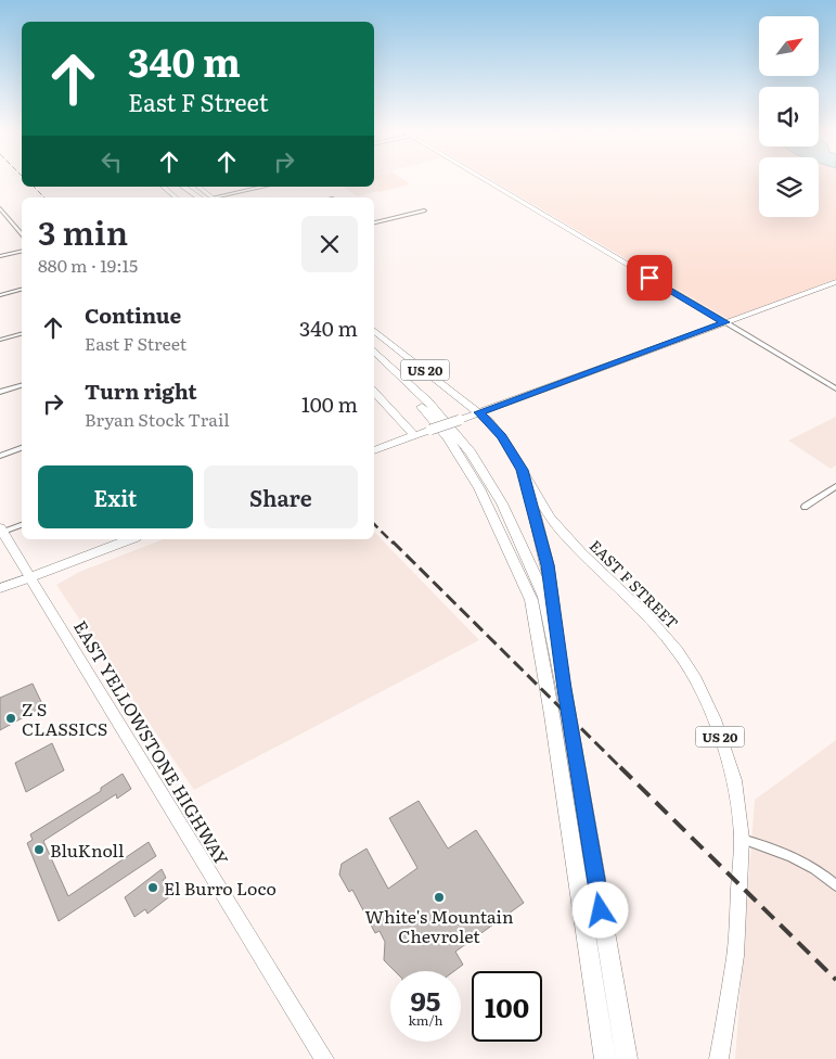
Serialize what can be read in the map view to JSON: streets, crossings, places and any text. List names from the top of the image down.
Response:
{
  "streets": {
    "main road": ["US 20", "EAST F STREET", "EAST YELLOWSTONE HIGHWAY"]
  },
  "places": [
    "Z S CLASSICS",
    "BluKnoll",
    "El Burro Loco",
    "White's Mountain Chevrolet"
  ],
  "north": "top right",
  "page": {
    "turn": ["340 m", "East F Street"],
    "heading": ["3 min", "880 m · 19:15"],
    "list": [
      {
        "name": "Continue",
        "note": "East F Street",
        "value": "340 m"
      },
      {
        "name": "Turn right",
        "note": "Bryan Stock Trail",
        "value": "100 m"
      }
    ],
    "buttons": ["Exit", "Share"],
    "speed": "95 km/h",
    "limit": "100"
  }
}
